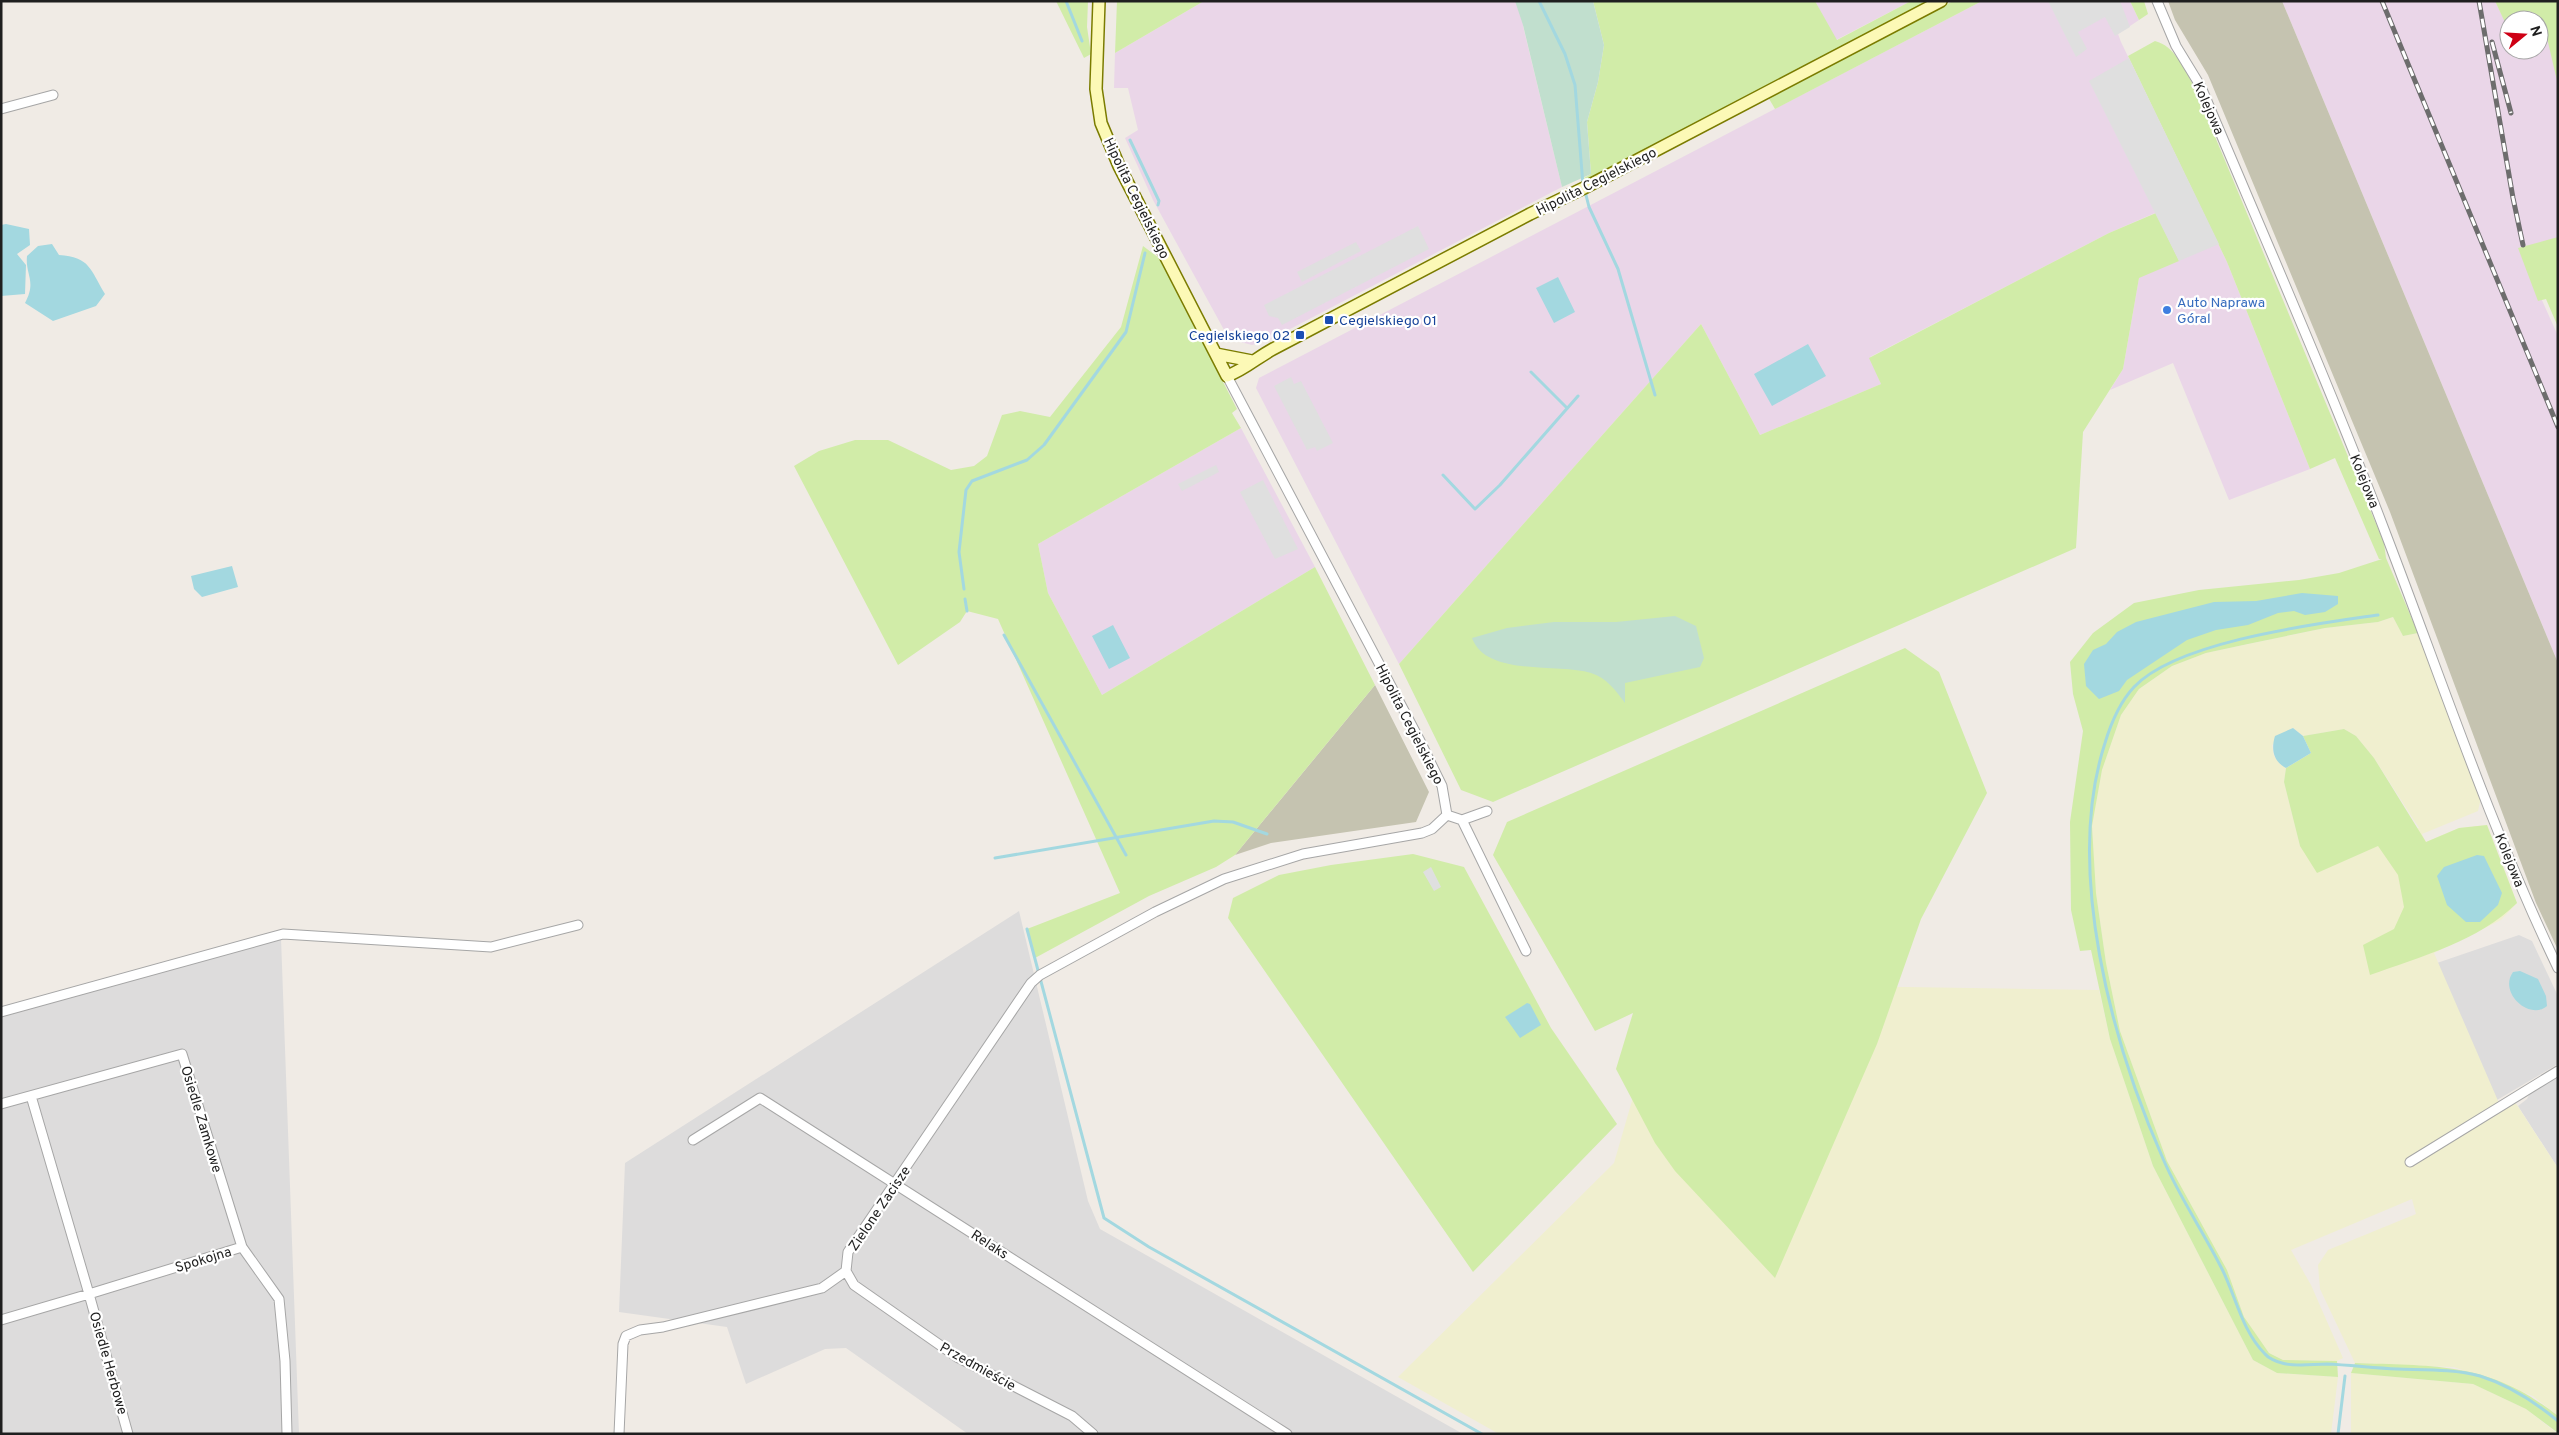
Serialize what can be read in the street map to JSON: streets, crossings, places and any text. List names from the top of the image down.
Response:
{
  "streets": {
    "street": [
      "Kolejowa",
      "Hipolita Cegielskiego",
      "Osiedle Zamkowe",
      "Zielone Zacisze",
      "Relaks",
      "Spokojna",
      "Osiedle Herbowe",
      "Przedmieście"
    ]
  },
  "crossings": [
    ["Hipolita Cegielskiego", "Zielone Zacisze"],
    ["Osiedle Zamkowe", "Spokojna"],
    ["Zielone Zacisze", "Relaks"],
    ["Zielone Zacisze", "Przedmieście"],
    ["Spokojna", "Osiedle Herbowe"]
  ],
  "places": {
    "other": ["Auto Naprawa Góral"],
    "transit": ["Cegielskiego 01", "Cegielskiego 02"]
  },
  "north": "right"
}
